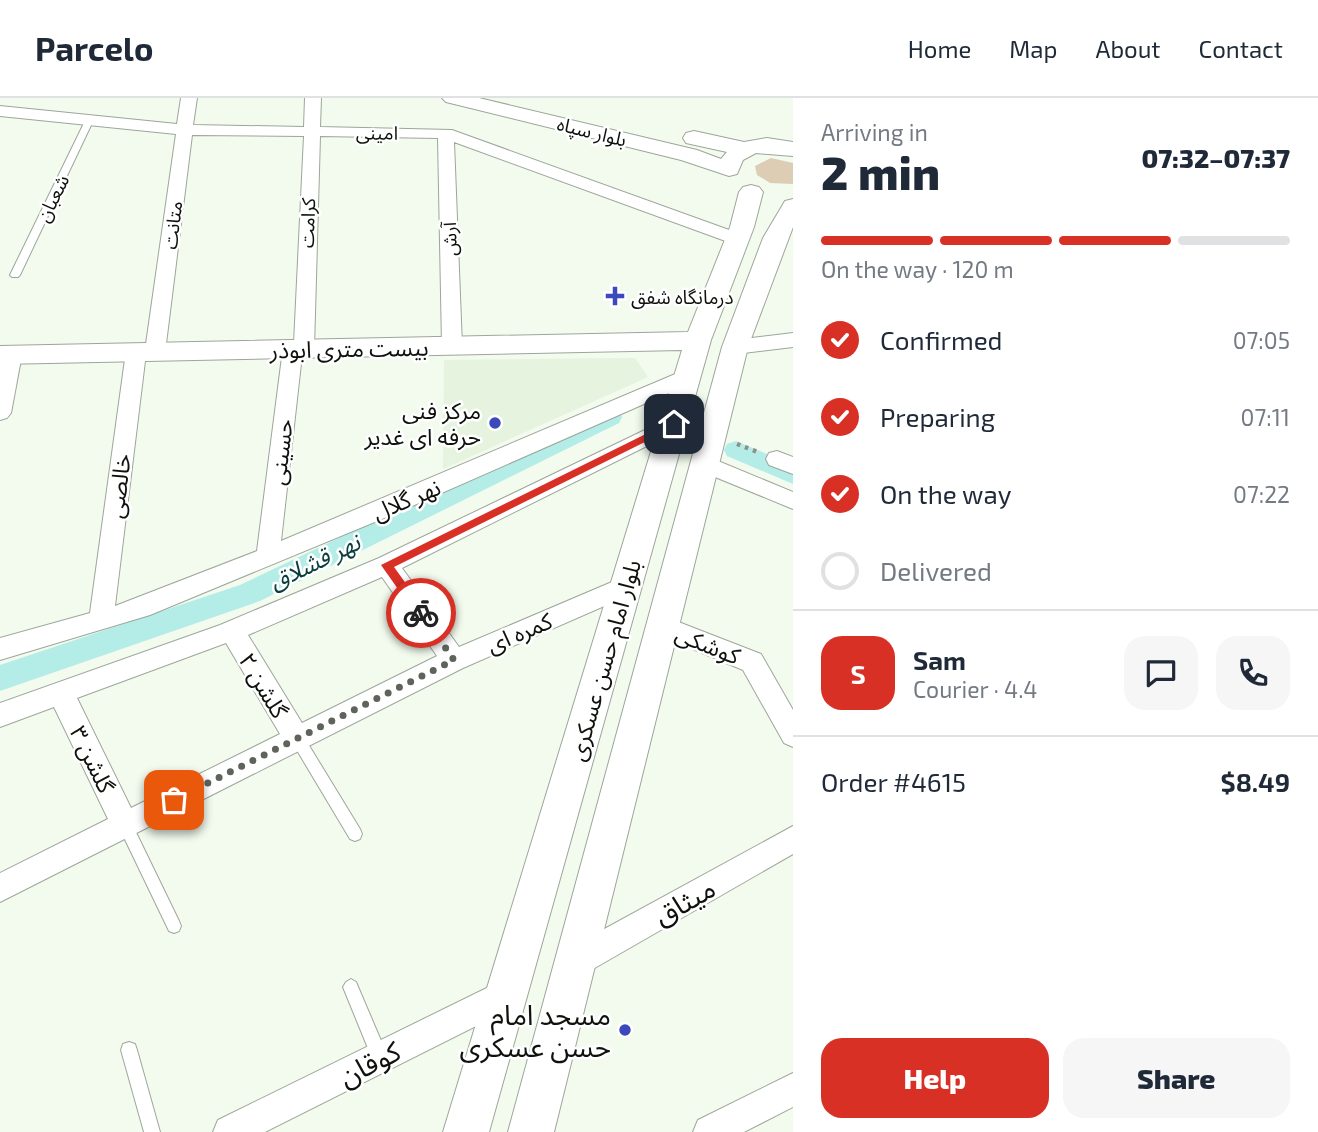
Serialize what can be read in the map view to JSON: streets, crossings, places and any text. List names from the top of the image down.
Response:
{
  "streets": {
    "main road": ["بلوار سپاه", "بیست متری ابوذر", "بلوار امام حسن عسکری"],
    "street": [
      "امینی",
      "کرامت",
      "متانت",
      "آرش",
      "حسینی",
      "خالصی",
      "نهر گلال",
      "کمره ای",
      "کوشکی",
      "گلشن ۲",
      "گلشن ۳",
      "میثاق",
      "کوقان"
    ],
    "lane": ["شعبان"]
  },
  "crossings": [
    ["بلوار سپاه", "بلوار امام حسن عسکری"],
    ["امینی", "شعبان"],
    ["امینی", "کرامت"],
    ["امینی", "متانت"],
    ["امینی", "آرش"],
    ["امینی", "بلوار امام حسن عسکری"],
    ["کرامت", "بیست متری ابوذر"],
    ["کرامت", "حسینی"],
    ["متانت", "بیست متری ابوذر"],
    ["متانت", "خالصی"],
    ["آرش", "بیست متری ابوذر"],
    ["بیست متری ابوذر", "حسینی"],
    ["بیست متری ابوذر", "خالصی"],
    ["بیست متری ابوذر", "بلوار امام حسن عسکری"],
    ["حسینی", "نهر گلال"],
    ["خالصی", "نهر گلال"],
    ["نهر گلال", "بلوار امام حسن عسکری"],
    ["کمره ای", "بلوار امام حسن عسکری"],
    ["کمره ای", "گلشن ۲"],
    ["کمره ای", "گلشن ۳"],
    ["کوشکی", "بلوار امام حسن عسکری"],
    ["بلوار امام حسن عسکری", "میثاق"],
    ["بلوار امام حسن عسکری", "کوقان"]
  ],
  "water": ["نهر قشلاق"],
  "places": {
    "health": ["درمانگاه شفق"],
    "other": ["مرکز فنی حرفه ای غدیر", "مسجد امام حسن عسکری"]
  },
  "page": {
    "header": "Parcelo",
    "nav": [
      "Home",
      "Map",
      "About",
      "Contact"
    ],
    "heading": ["2 min", "Arriving in", "07:32–07:37"],
    "panel": [
      "Sam",
      "Courier · 4.4",
      "Order #4615",
      "$8.49"
    ],
    "bar": "On the way · 120 m",
    "list": [
      ["Confirmed", "07:05"],
      ["Preparing", "07:11"],
      ["On the way", "07:22"],
      "Delivered"
    ],
    "round": "S",
    "buttons": ["Help", "Share"]
  }
}
